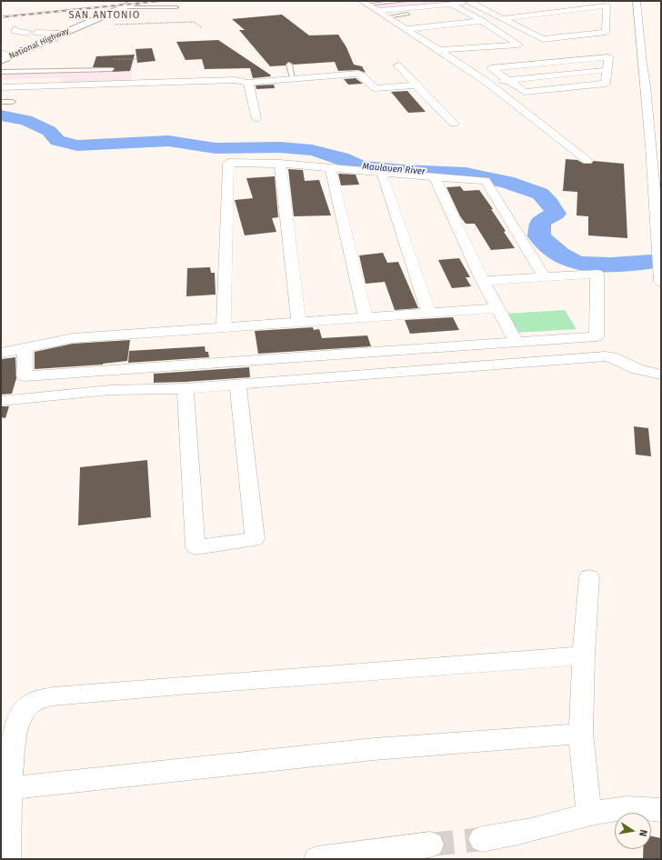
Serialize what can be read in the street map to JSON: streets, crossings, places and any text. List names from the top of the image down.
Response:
{
  "streets": {
    "main road": ["National Highway"]
  },
  "districts": ["SAN ANTONIO"],
  "water": ["Maulauen River"],
  "north": "right"
}
